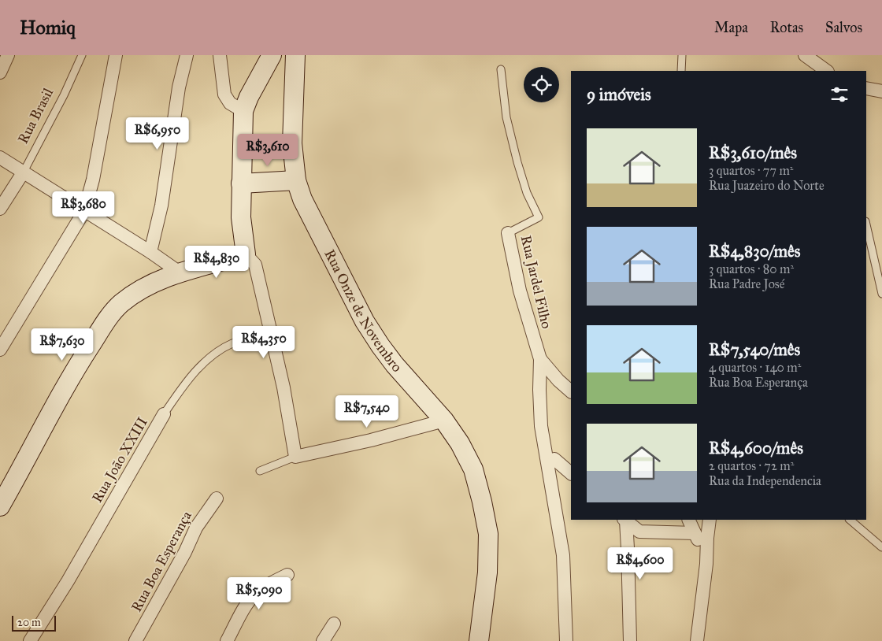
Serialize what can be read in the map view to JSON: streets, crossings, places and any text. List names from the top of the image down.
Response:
{
  "streets": {
    "street": [
      "Rua Brasil",
      "Rua Jardel Filho",
      "Rua Onze de Novembro",
      "Rua João XXIII",
      "Rua Boa Esperança"
    ]
  },
  "scale_bar": "20 m",
  "page": {
    "header": "Homiq",
    "nav": ["Mapa", "Rotas", "Salvos"],
    "heading": "9 imóveis",
    "price": [
      "R$6,950",
      "R$3,610",
      "R$3,680",
      "R$4,830",
      "R$4,350",
      "R$7,630",
      "R$7,540",
      "R$4,600",
      "R$5,090"
    ],
    "list": [
      {
        "name": "R$3,610/mês",
        "note": "3 quartos · 77 m² · Rua Juazeiro do Norte"
      },
      {
        "name": "R$4,830/mês",
        "note": "3 quartos · 80 m² · Rua Padre José"
      },
      {
        "name": "R$7,540/mês",
        "note": "4 quartos · 140 m² · Rua Boa Esperança"
      },
      {
        "name": "R$4,600/mês",
        "note": "2 quartos · 72 m² · Rua da Independencia"
      }
    ],
    "scale": "20 m"
  }
}
